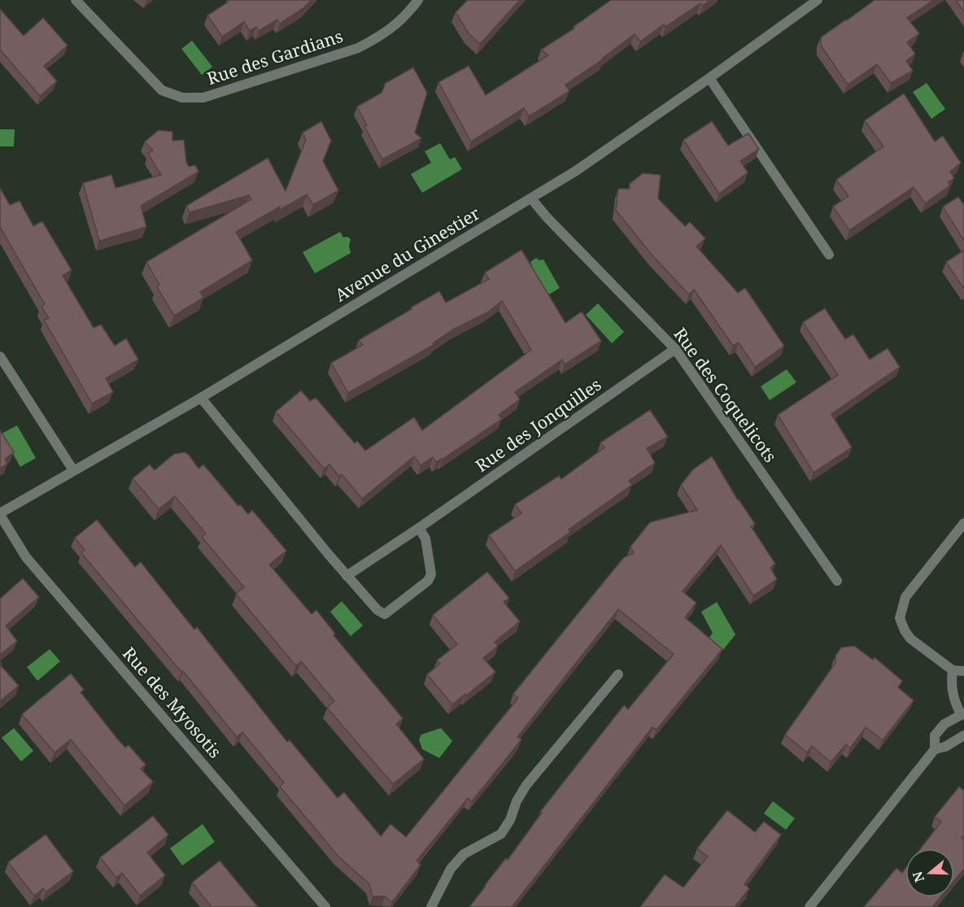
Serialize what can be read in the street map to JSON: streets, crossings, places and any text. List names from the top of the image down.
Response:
{
  "streets": {
    "street": [
      "Rue des Gardians",
      "Avenue du Ginestier",
      "Rue des Coquelicots",
      "Rue des Jonquilles",
      "Rue des Myosotis"
    ]
  },
  "crossings": [
    ["Avenue du Ginestier", "Rue des Coquelicots"],
    ["Avenue du Ginestier", "Rue des Myosotis"],
    ["Rue des Coquelicots", "Rue des Jonquilles"]
  ],
  "north": "left"
}
